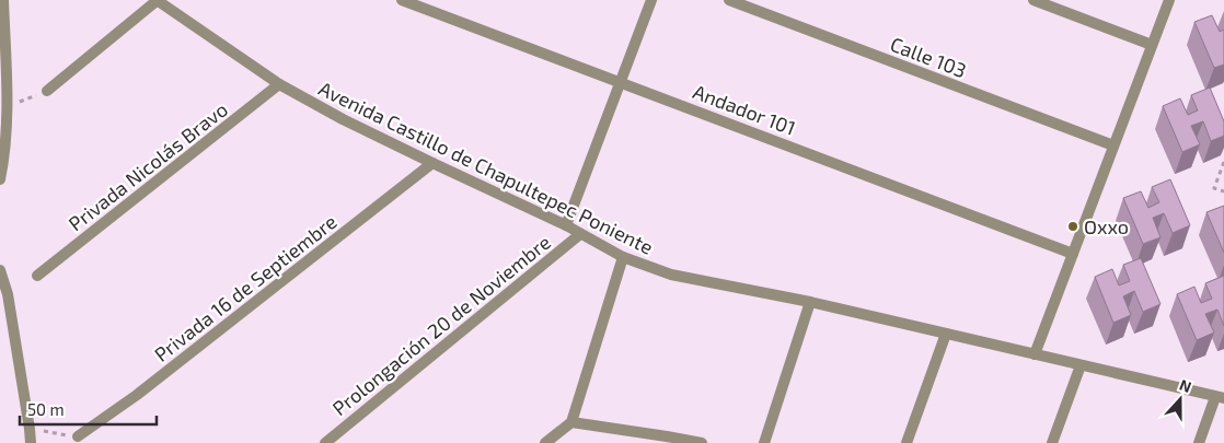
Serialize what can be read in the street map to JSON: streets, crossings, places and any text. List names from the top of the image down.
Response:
{
  "streets": {
    "street": [
      "Calle 103",
      "Andador 101",
      "Privada Nicolás Bravo",
      "Avenida Castillo de Chapultepec Poniente",
      "Privada 16 de Septiembre",
      "Prolongación 20 de Noviembre"
    ]
  },
  "crossings": [
    ["Privada Nicolás Bravo", "Avenida Castillo de Chapultepec Poniente"],
    ["Avenida Castillo de Chapultepec Poniente", "Privada 16 de Septiembre"],
    ["Avenida Castillo de Chapultepec Poniente", "Prolongación 20 de Noviembre"]
  ],
  "places": ["Oxxo"],
  "scale_bar": "50 m",
  "north": "top"
}
